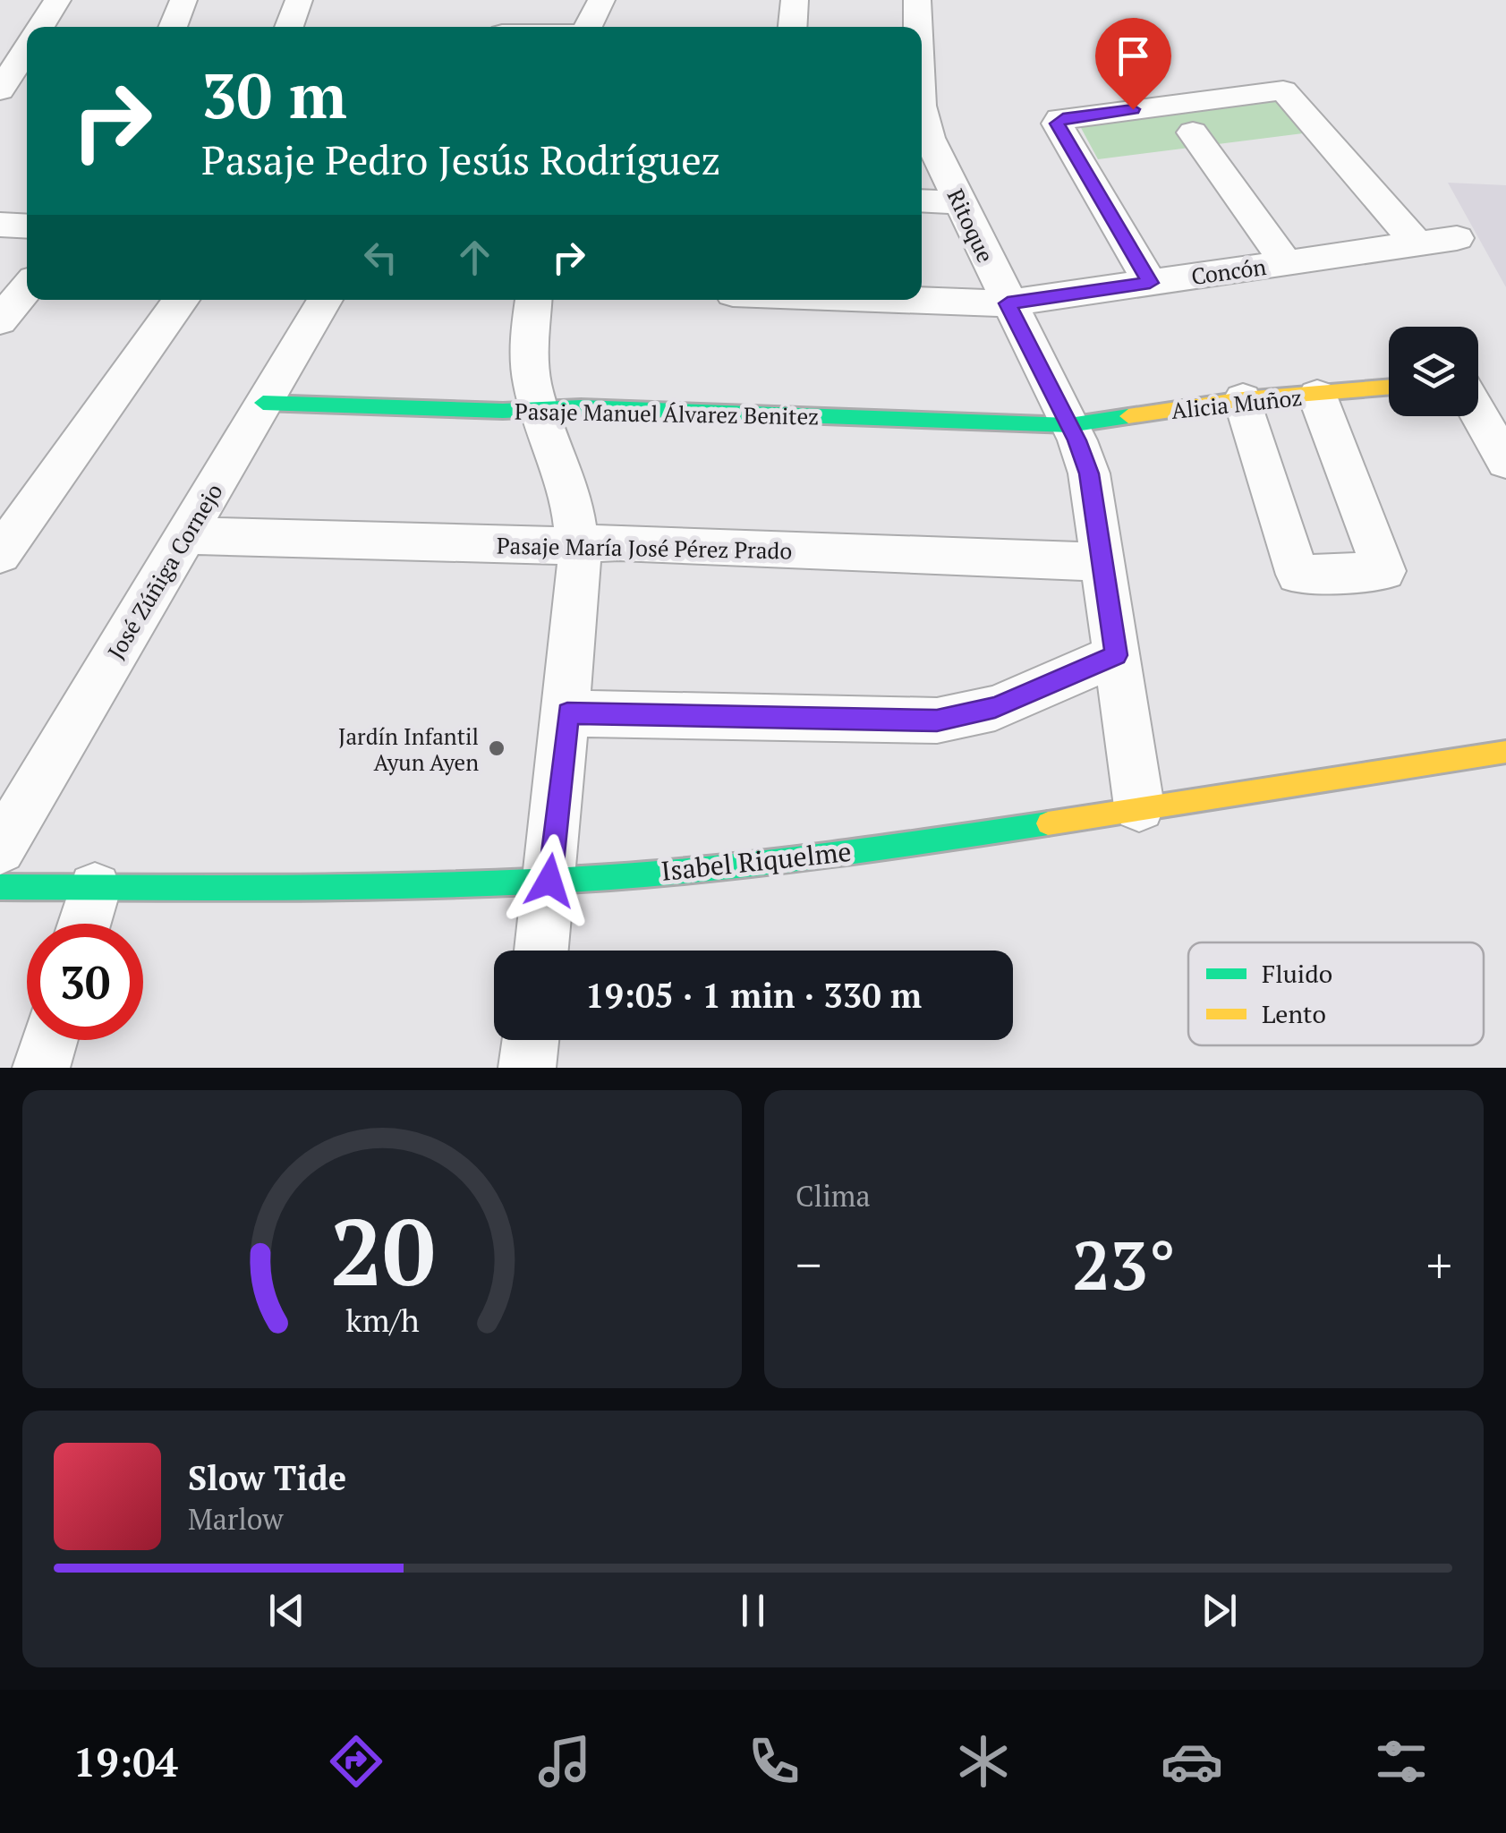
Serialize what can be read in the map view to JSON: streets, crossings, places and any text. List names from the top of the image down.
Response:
{
  "streets": {
    "main road": ["Alicia Muñoz", "Pasaje Manuel Álvarez Benitez", "Isabel Riquelme"],
    "street": [
      "Ritoque",
      "Concón",
      "Pasaje María José Pérez Prado",
      "José Zúñiga Cornejo"
    ]
  },
  "crossings": [
    ["Ritoque", "Concón"],
    ["Ritoque", "Alicia Muñoz"],
    ["Ritoque", "Pasaje Manuel Álvarez Benitez"],
    ["Ritoque", "Pasaje María José Pérez Prado"],
    ["Ritoque", "Isabel Riquelme"],
    ["Alicia Muñoz", "Pasaje Manuel Álvarez Benitez"],
    ["Pasaje Manuel Álvarez Benitez", "José Zúñiga Cornejo"],
    ["Pasaje María José Pérez Prado", "José Zúñiga Cornejo"]
  ],
  "places": ["Jardín Infantil Ayun Ayen"],
  "legend": ["Fluido", "Lento"],
  "page": {
    "turn": ["30 m", "Pasaje Pedro Jesús Rodríguez"],
    "limit": "30",
    "trip": "19:05 · 1 min · 330 m",
    "tile": "Clima",
    "heat": ["−", "23°", "+"],
    "song": ["Slow Tide", "Marlow"],
    "tabs": "19:04",
    "gauge": ["20", "km/h"]
  }
}
